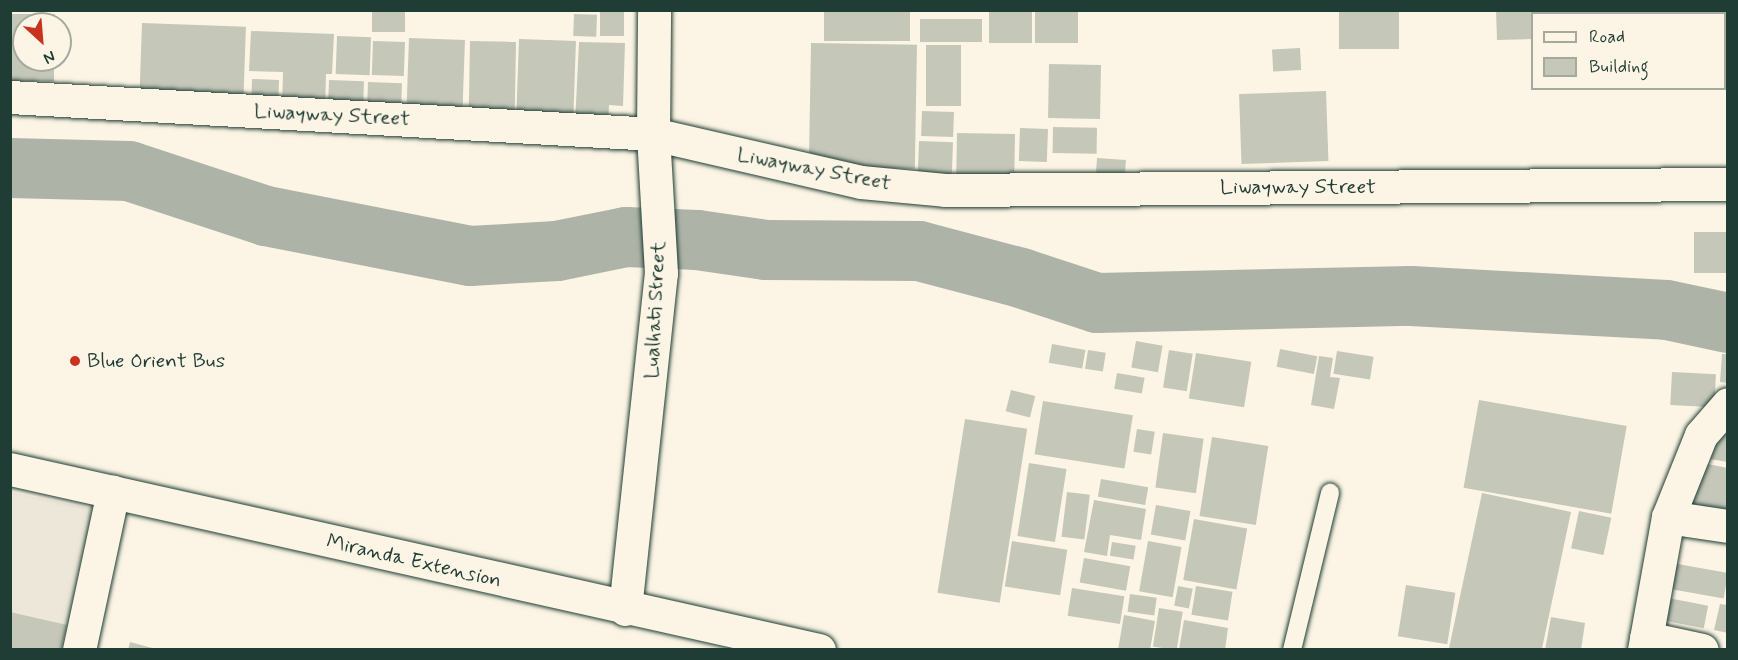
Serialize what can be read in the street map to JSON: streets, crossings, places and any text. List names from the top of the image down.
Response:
{
  "streets": {
    "street": ["Liwayway Street", "Lualhati Street", "Miranda Extension"]
  },
  "crossings": [
    ["Liwayway Street", "Lualhati Street"],
    ["Lualhati Street", "Miranda Extension"]
  ],
  "places": ["Blue Orient Bus"],
  "legend": ["Road", "Building"],
  "north": "bottom right"
}
